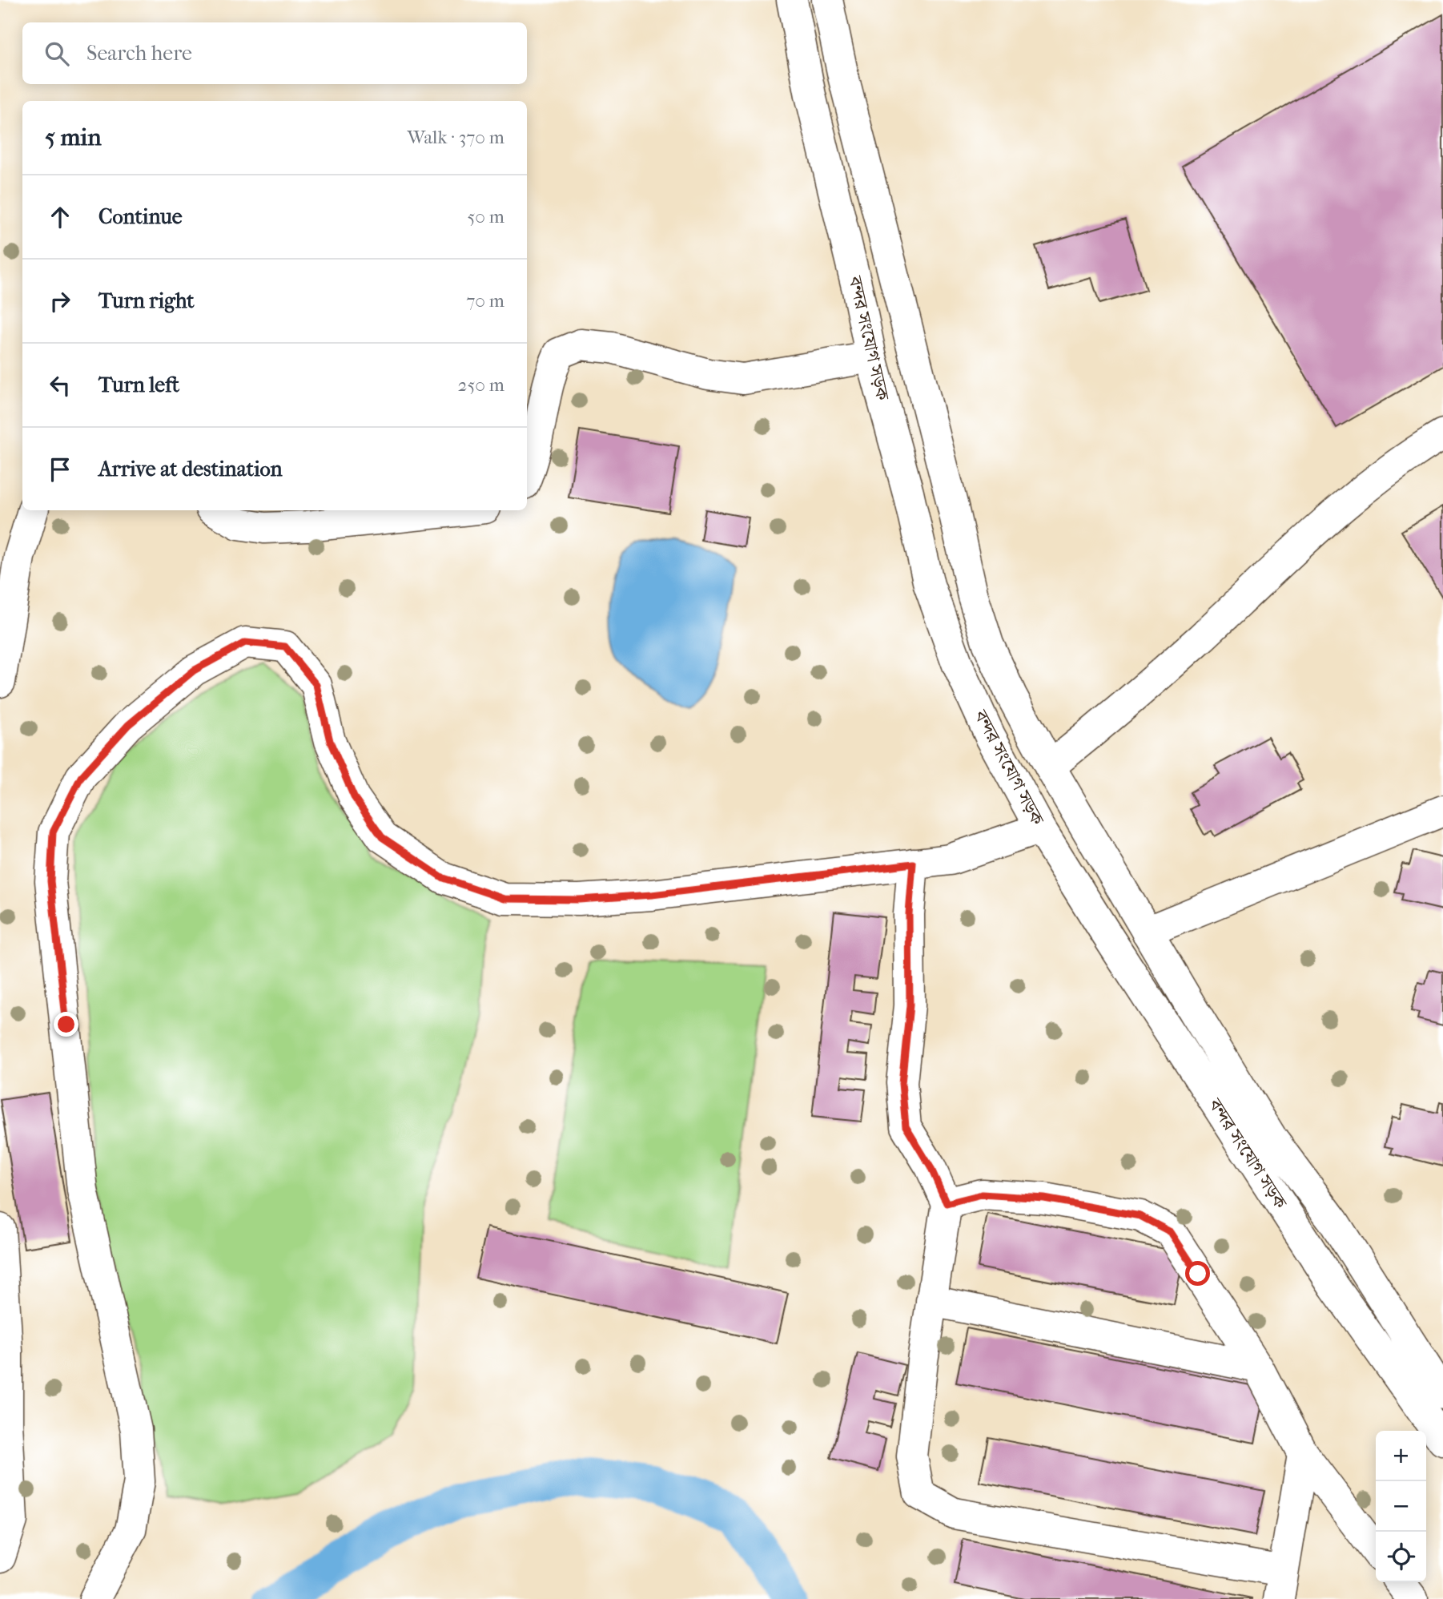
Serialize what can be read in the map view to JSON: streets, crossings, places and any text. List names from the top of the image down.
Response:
{
  "streets": {
    "main road": ["বন্দর সংযোগ সড়ক"]
  },
  "page": {
    "search": "Search here",
    "heading": ["5 min", "Walk · 370 m"],
    "list": [
      ["Continue", "50 m"],
      ["Turn right", "70 m"],
      ["Turn left", "250 m"],
      "Arrive at destination"
    ],
    "map_buttons": ["+", "−"]
  }
}
